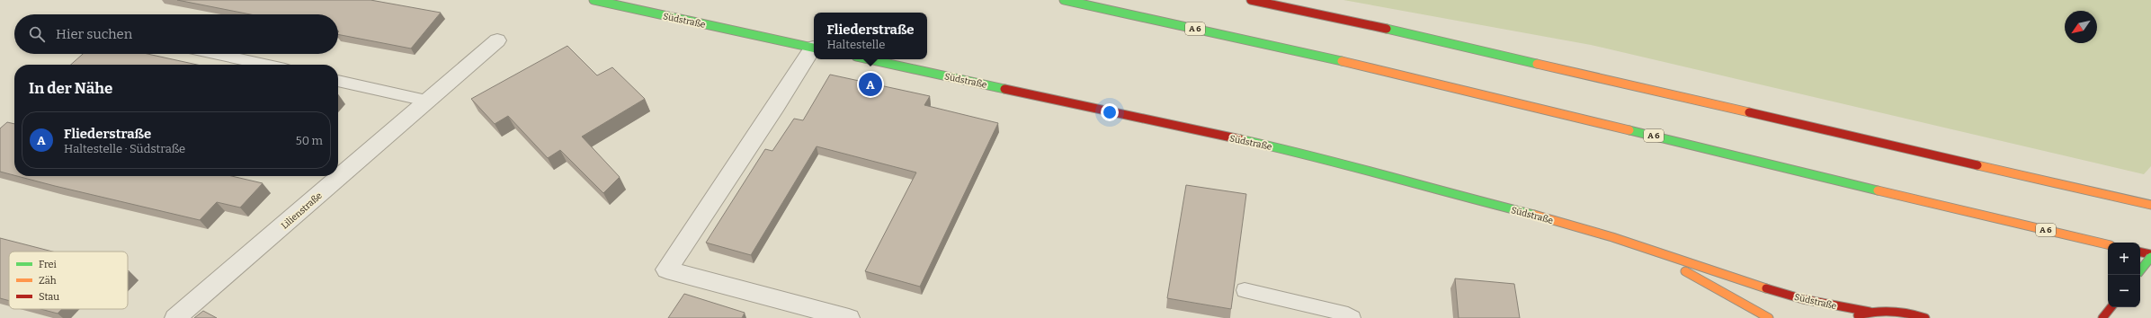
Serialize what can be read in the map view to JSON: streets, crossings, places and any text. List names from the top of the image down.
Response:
{
  "streets": {
    "main road": ["Südstraße", "A 6"],
    "street": ["Lilienstraße"]
  },
  "legend": ["Frei", "Zäh", "Stau"],
  "north": "bottom left",
  "page": {
    "popup": ["Fliederstraße", "Haltestelle"],
    "search": "Hier suchen",
    "heading": "In der Nähe",
    "pins": "A",
    "list": [
      {
        "mark": "A",
        "name": "Fliederstraße",
        "note": "Haltestelle · Südstraße",
        "value": "50 m"
      }
    ],
    "map_buttons": ["+", "−"]
  }
}
